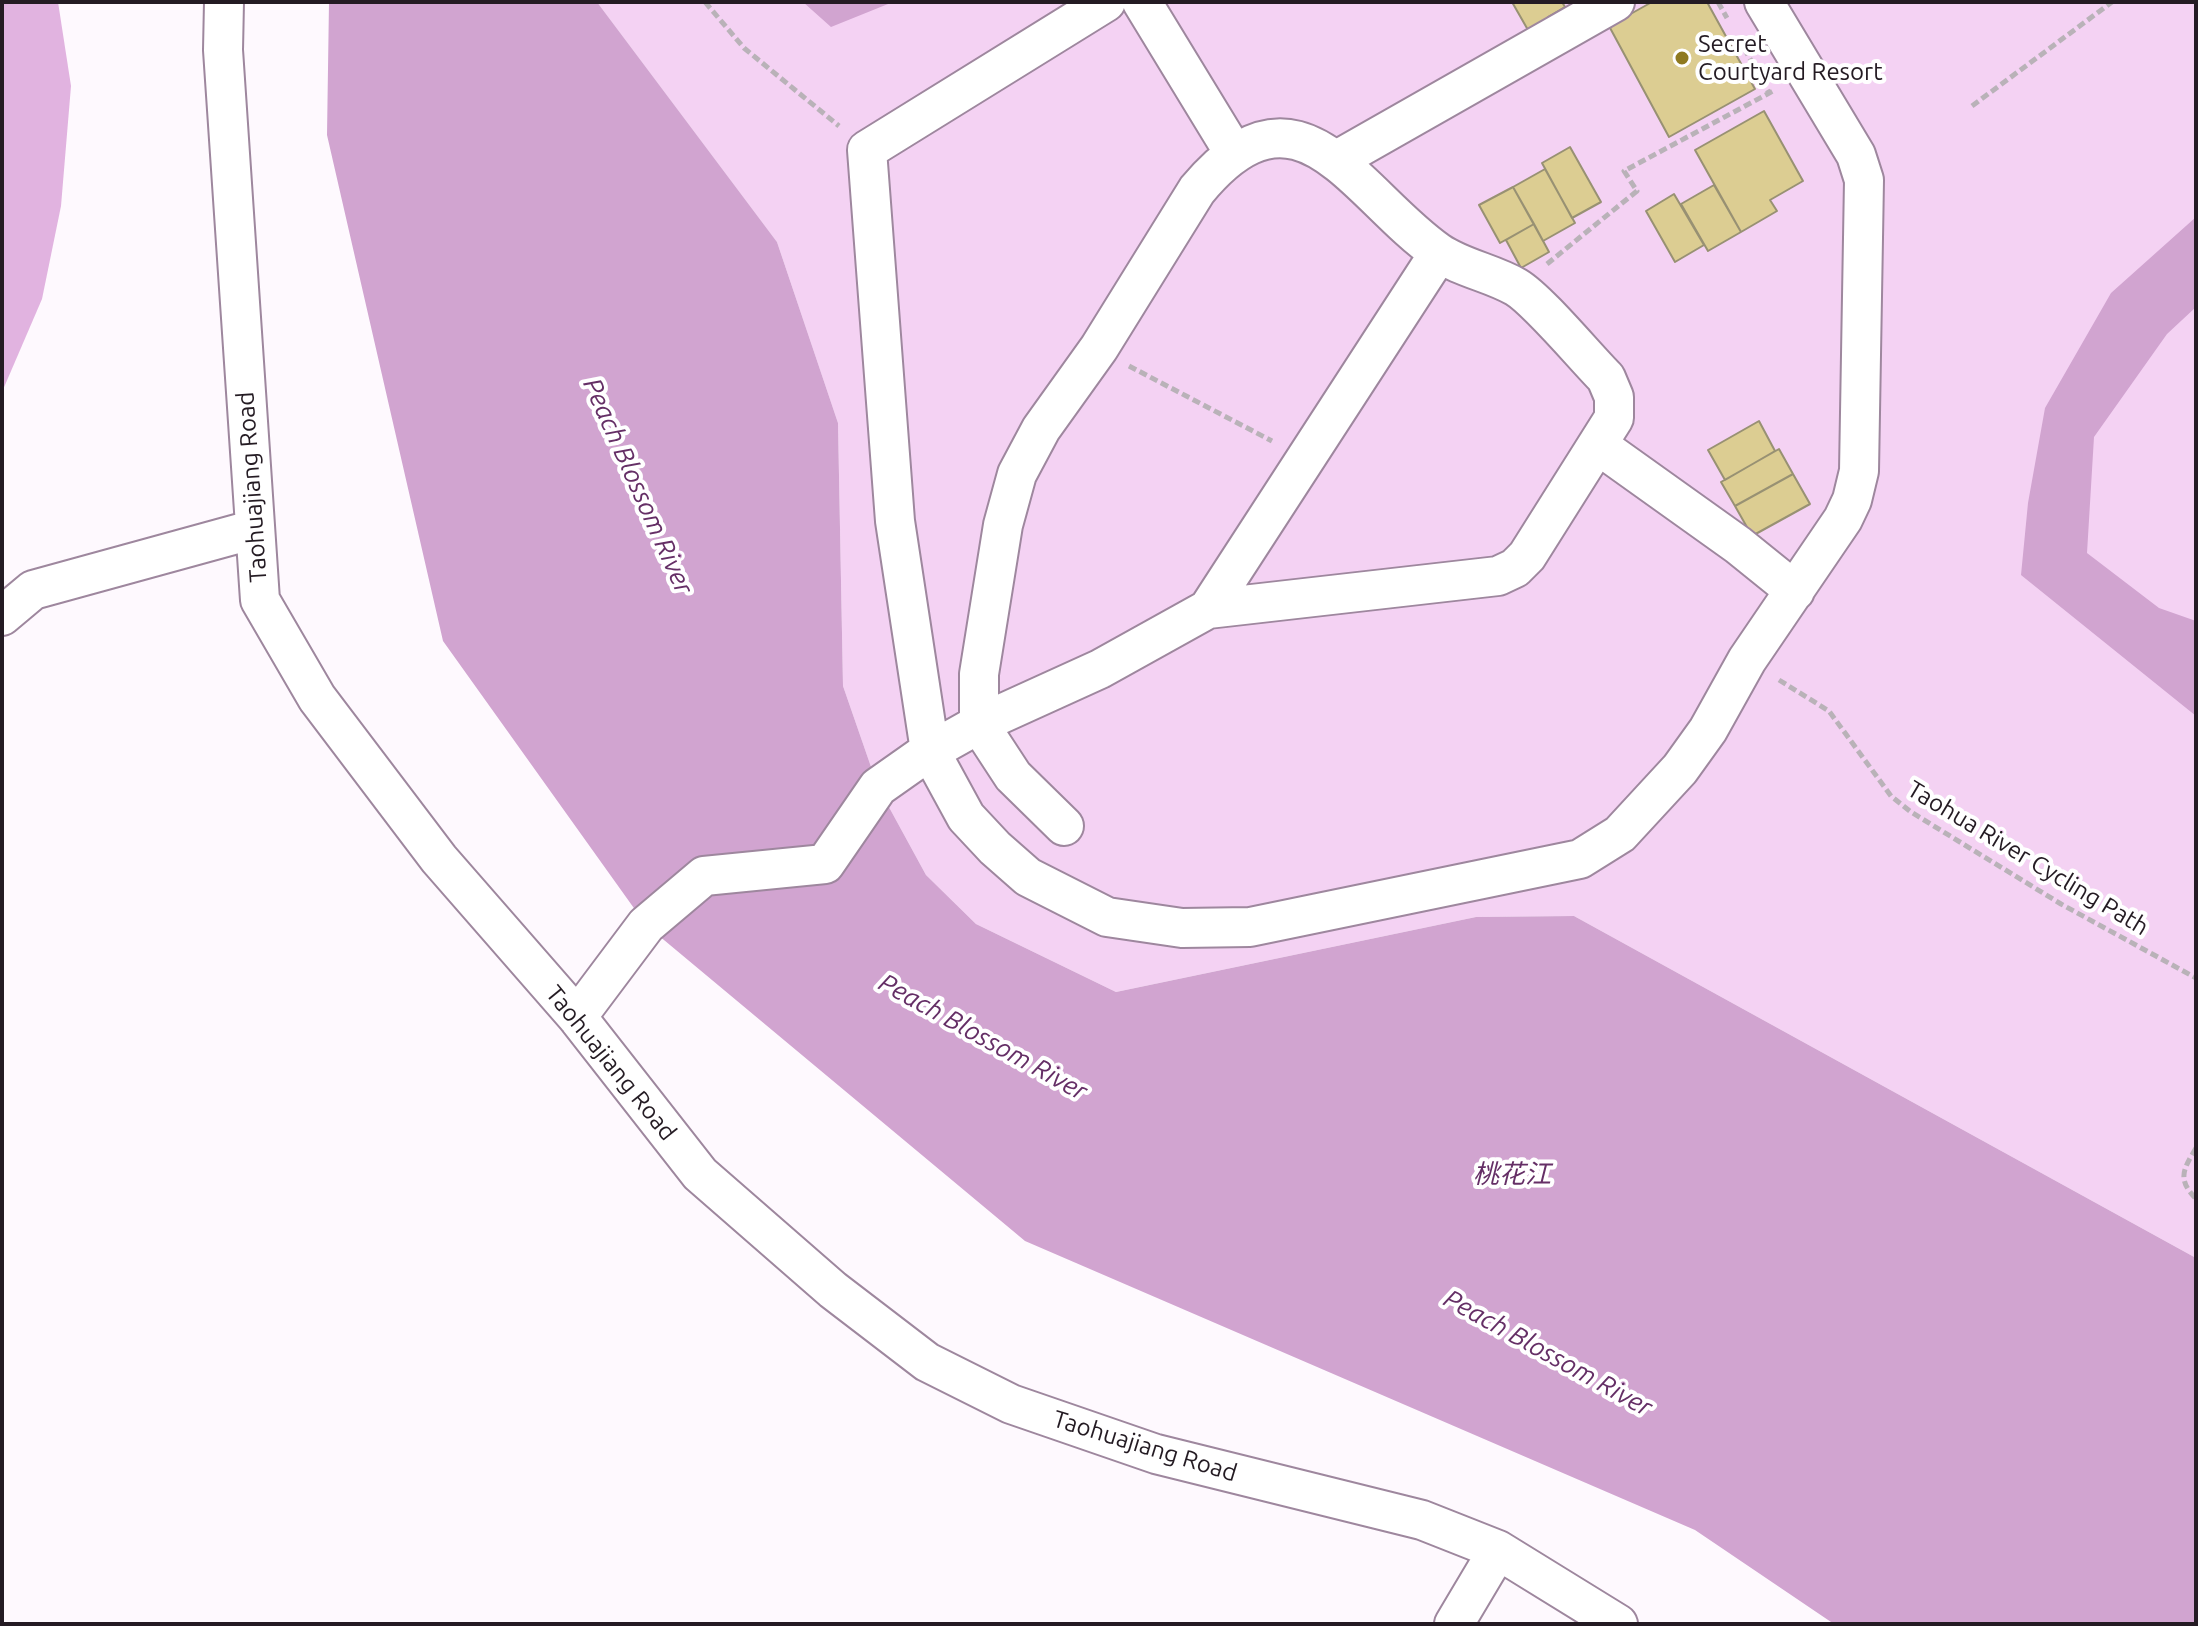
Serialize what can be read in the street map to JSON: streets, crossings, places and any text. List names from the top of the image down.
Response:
{
  "streets": {
    "street": ["Taohuajiang Road"],
    "path": ["Taohua River Cycling Path"]
  },
  "water": ["Peach Blossom River", "桃花江"],
  "places": ["Secret Courtyard Resort"]
}
